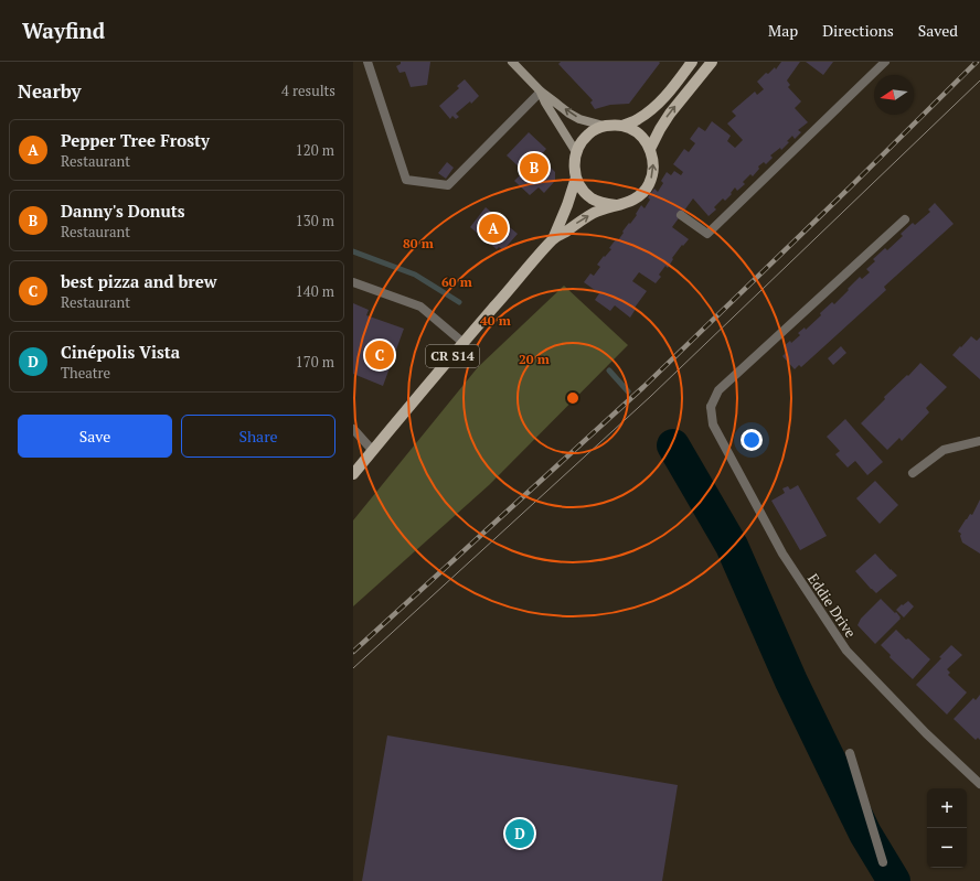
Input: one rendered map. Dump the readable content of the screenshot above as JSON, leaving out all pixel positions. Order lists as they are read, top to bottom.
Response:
{
  "streets": {
    "main road": ["CR S14"],
    "street": ["Eddie Drive"]
  },
  "north": "left",
  "page": {
    "header": "Wayfind",
    "nav": ["Map", "Directions", "Saved"],
    "heading": ["Nearby", "4 results"],
    "list": [
      {
        "mark": "A",
        "name": "Pepper Tree Frosty",
        "note": "Restaurant",
        "value": "120 m"
      },
      {
        "mark": "B",
        "name": "Danny's Donuts",
        "note": "Restaurant",
        "value": "130 m"
      },
      {
        "mark": "C",
        "name": "best pizza and brew",
        "note": "Restaurant",
        "value": "140 m"
      },
      {
        "mark": "D",
        "name": "Cinépolis Vista",
        "note": "Theatre",
        "value": "170 m"
      }
    ],
    "pins": [
      "B",
      "A",
      "C",
      "D"
    ],
    "buttons": ["Save", "Share"],
    "map_buttons": ["+", "−"]
  },
  "rings": [
    "80 m",
    "60 m",
    "40 m",
    "20 m"
  ]
}
